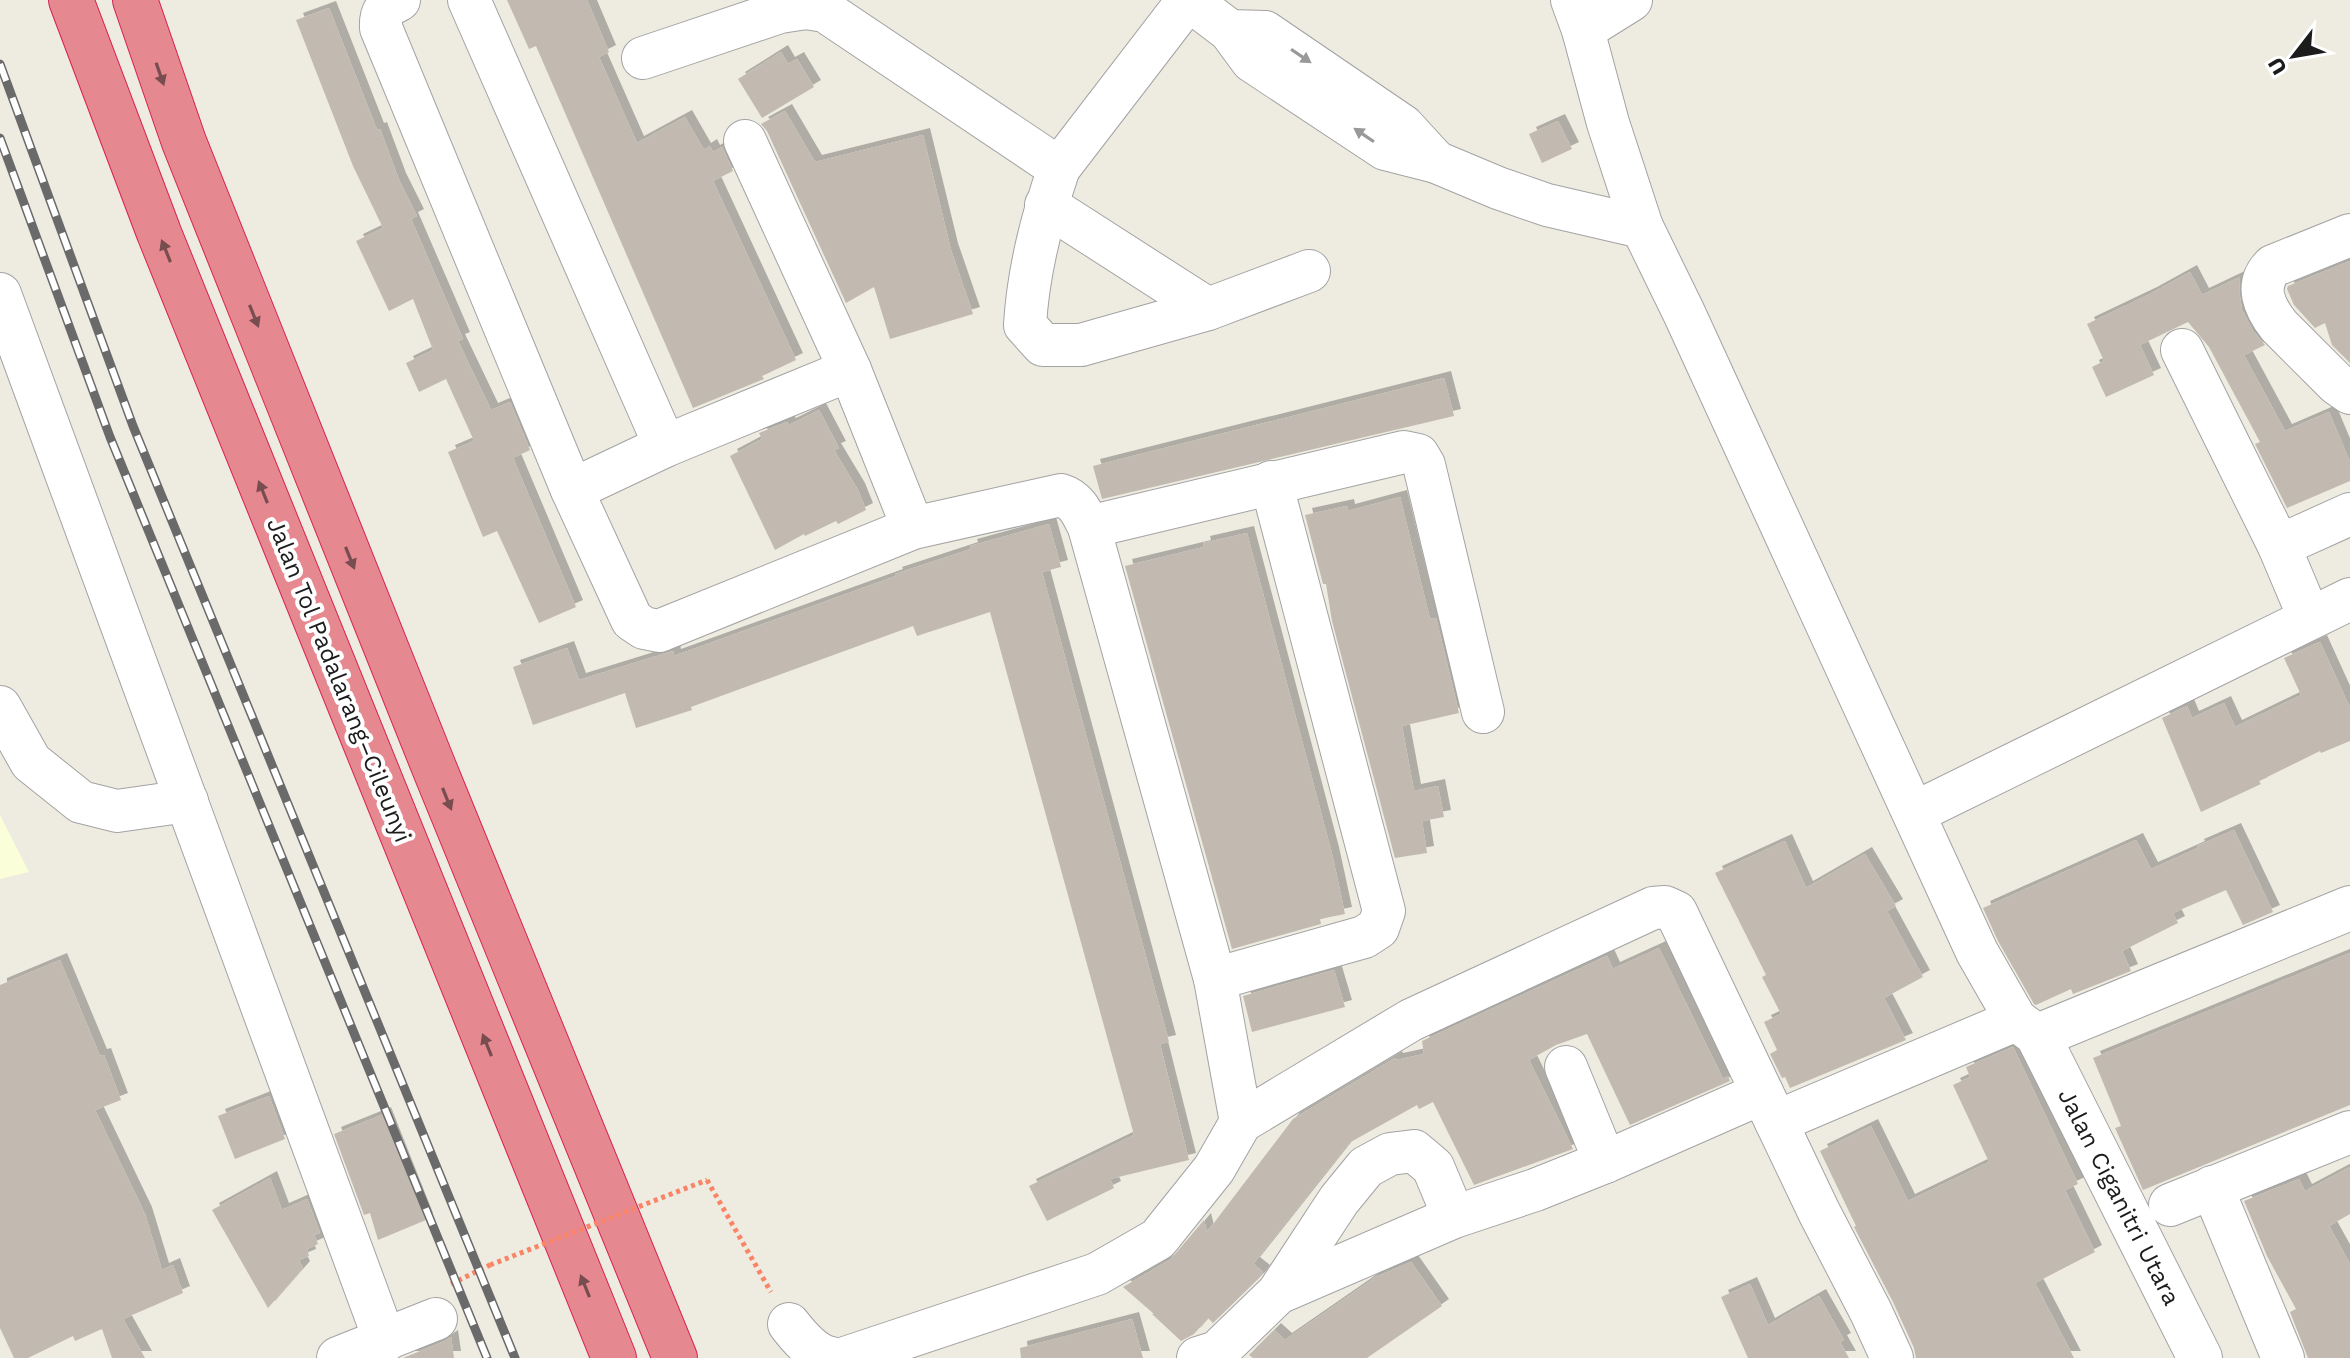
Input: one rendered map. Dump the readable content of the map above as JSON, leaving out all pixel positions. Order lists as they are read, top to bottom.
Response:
{
  "streets": {
    "highway": ["Jalan Tol Padalarang–Cileunyi"],
    "street": ["Jalan Ciganitri Utara"]
  },
  "north": "bottom left"
}
